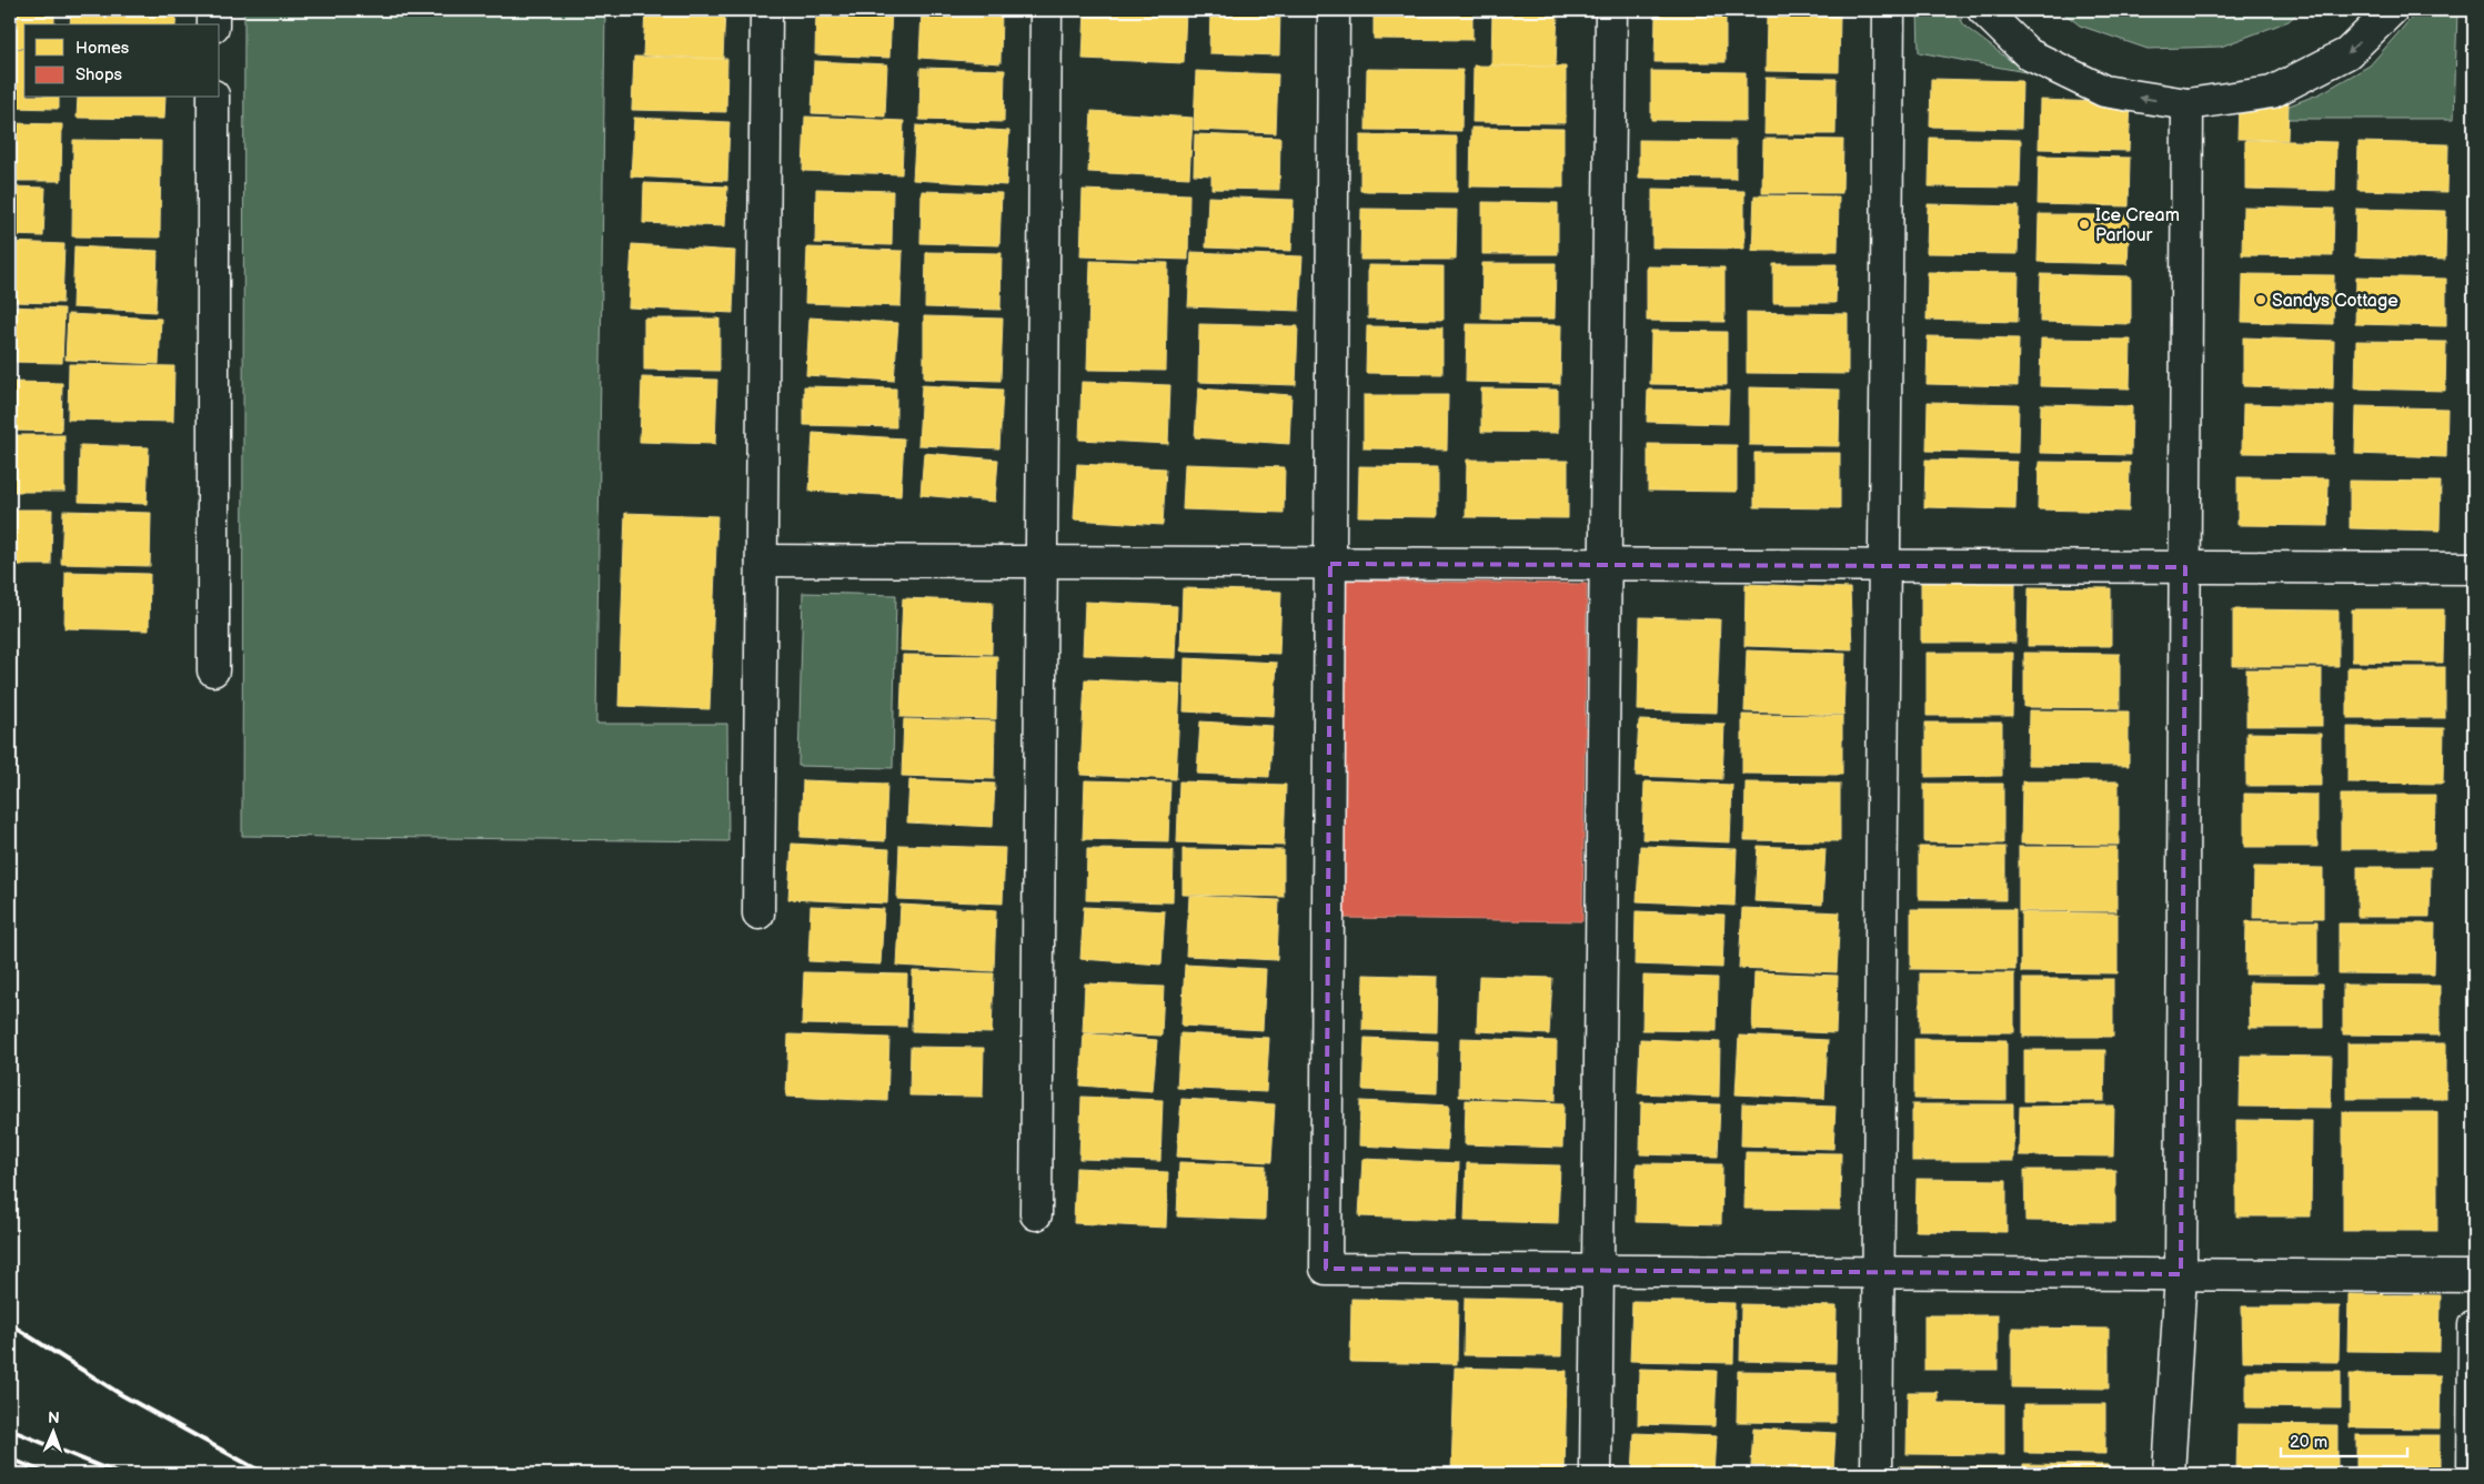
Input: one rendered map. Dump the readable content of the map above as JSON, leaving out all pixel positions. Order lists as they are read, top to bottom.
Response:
{
  "places": ["Ice Cream Parlour", "Sandys Cottage"],
  "legend": ["Homes", "Shops"],
  "scale_bar": "20 m",
  "north": "top"
}
